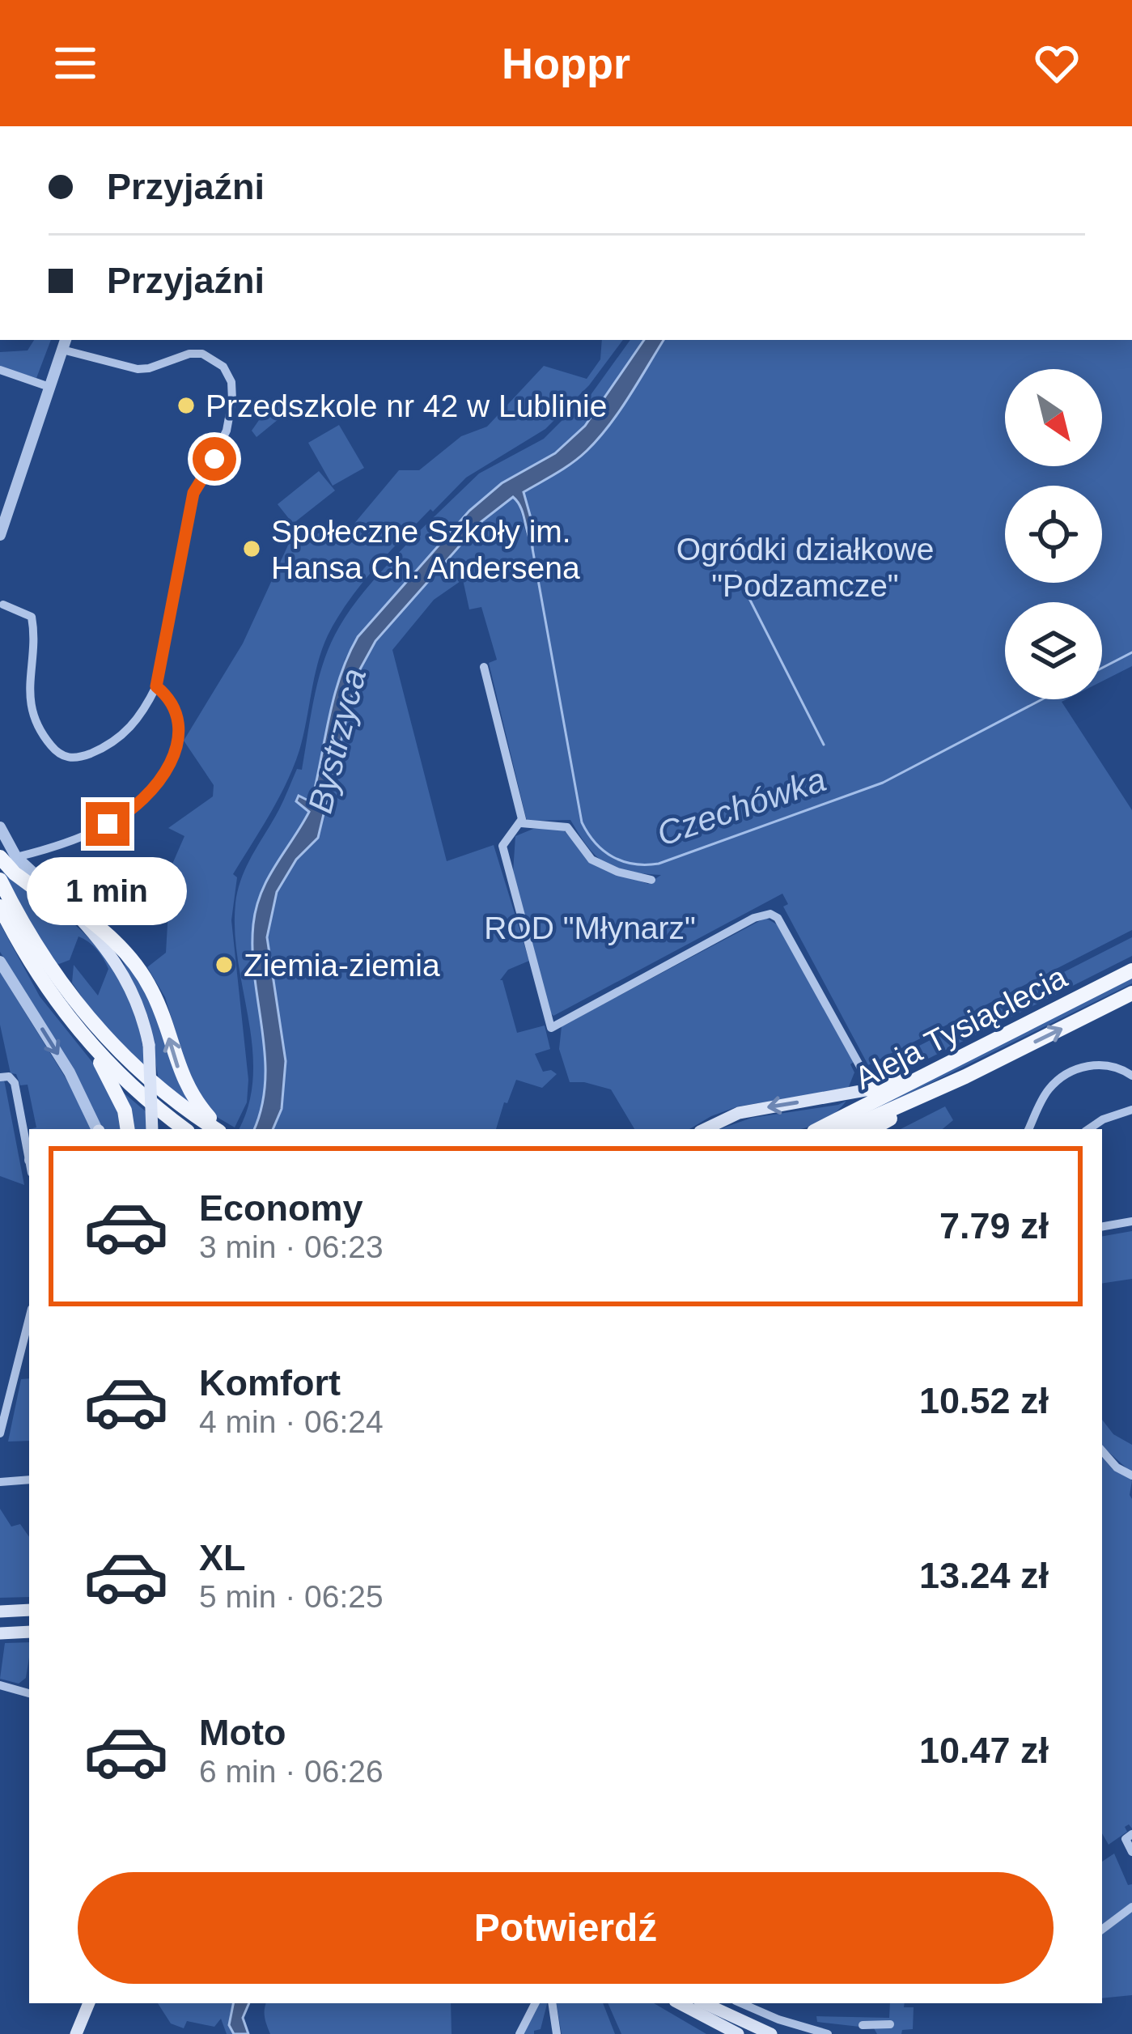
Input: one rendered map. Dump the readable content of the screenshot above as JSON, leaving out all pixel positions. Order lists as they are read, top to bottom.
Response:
{
  "streets": {
    "main road": ["Aleja Tysiąclecia"]
  },
  "water": ["Bystrzyca", "Czechówka"],
  "parks": ["Ogródki działkowe \"Podzamcze\"", "ROD \"Młynarz\""],
  "places": ["Przedszkole nr 42 w Lublinie", "Społeczne Szkoły im. Hansa Ch. Andersena", "Ziemia-ziemia"],
  "north": "bottom right",
  "page": {
    "header": "Hoppr",
    "banner": ["Przyjaźni", "Przyjaźni"],
    "bubble": "1 min",
    "list": [
      {
        "name": "Economy",
        "note": "3 min · 06:23",
        "value": "7.79 zł"
      },
      {
        "name": "Komfort",
        "note": "4 min · 06:24",
        "value": "10.52 zł"
      },
      {
        "name": "XL",
        "note": "5 min · 06:25",
        "value": "13.24 zł"
      },
      {
        "name": "Moto",
        "note": "6 min · 06:26",
        "value": "10.47 zł"
      }
    ],
    "buttons": "Potwierdź"
  }
}
